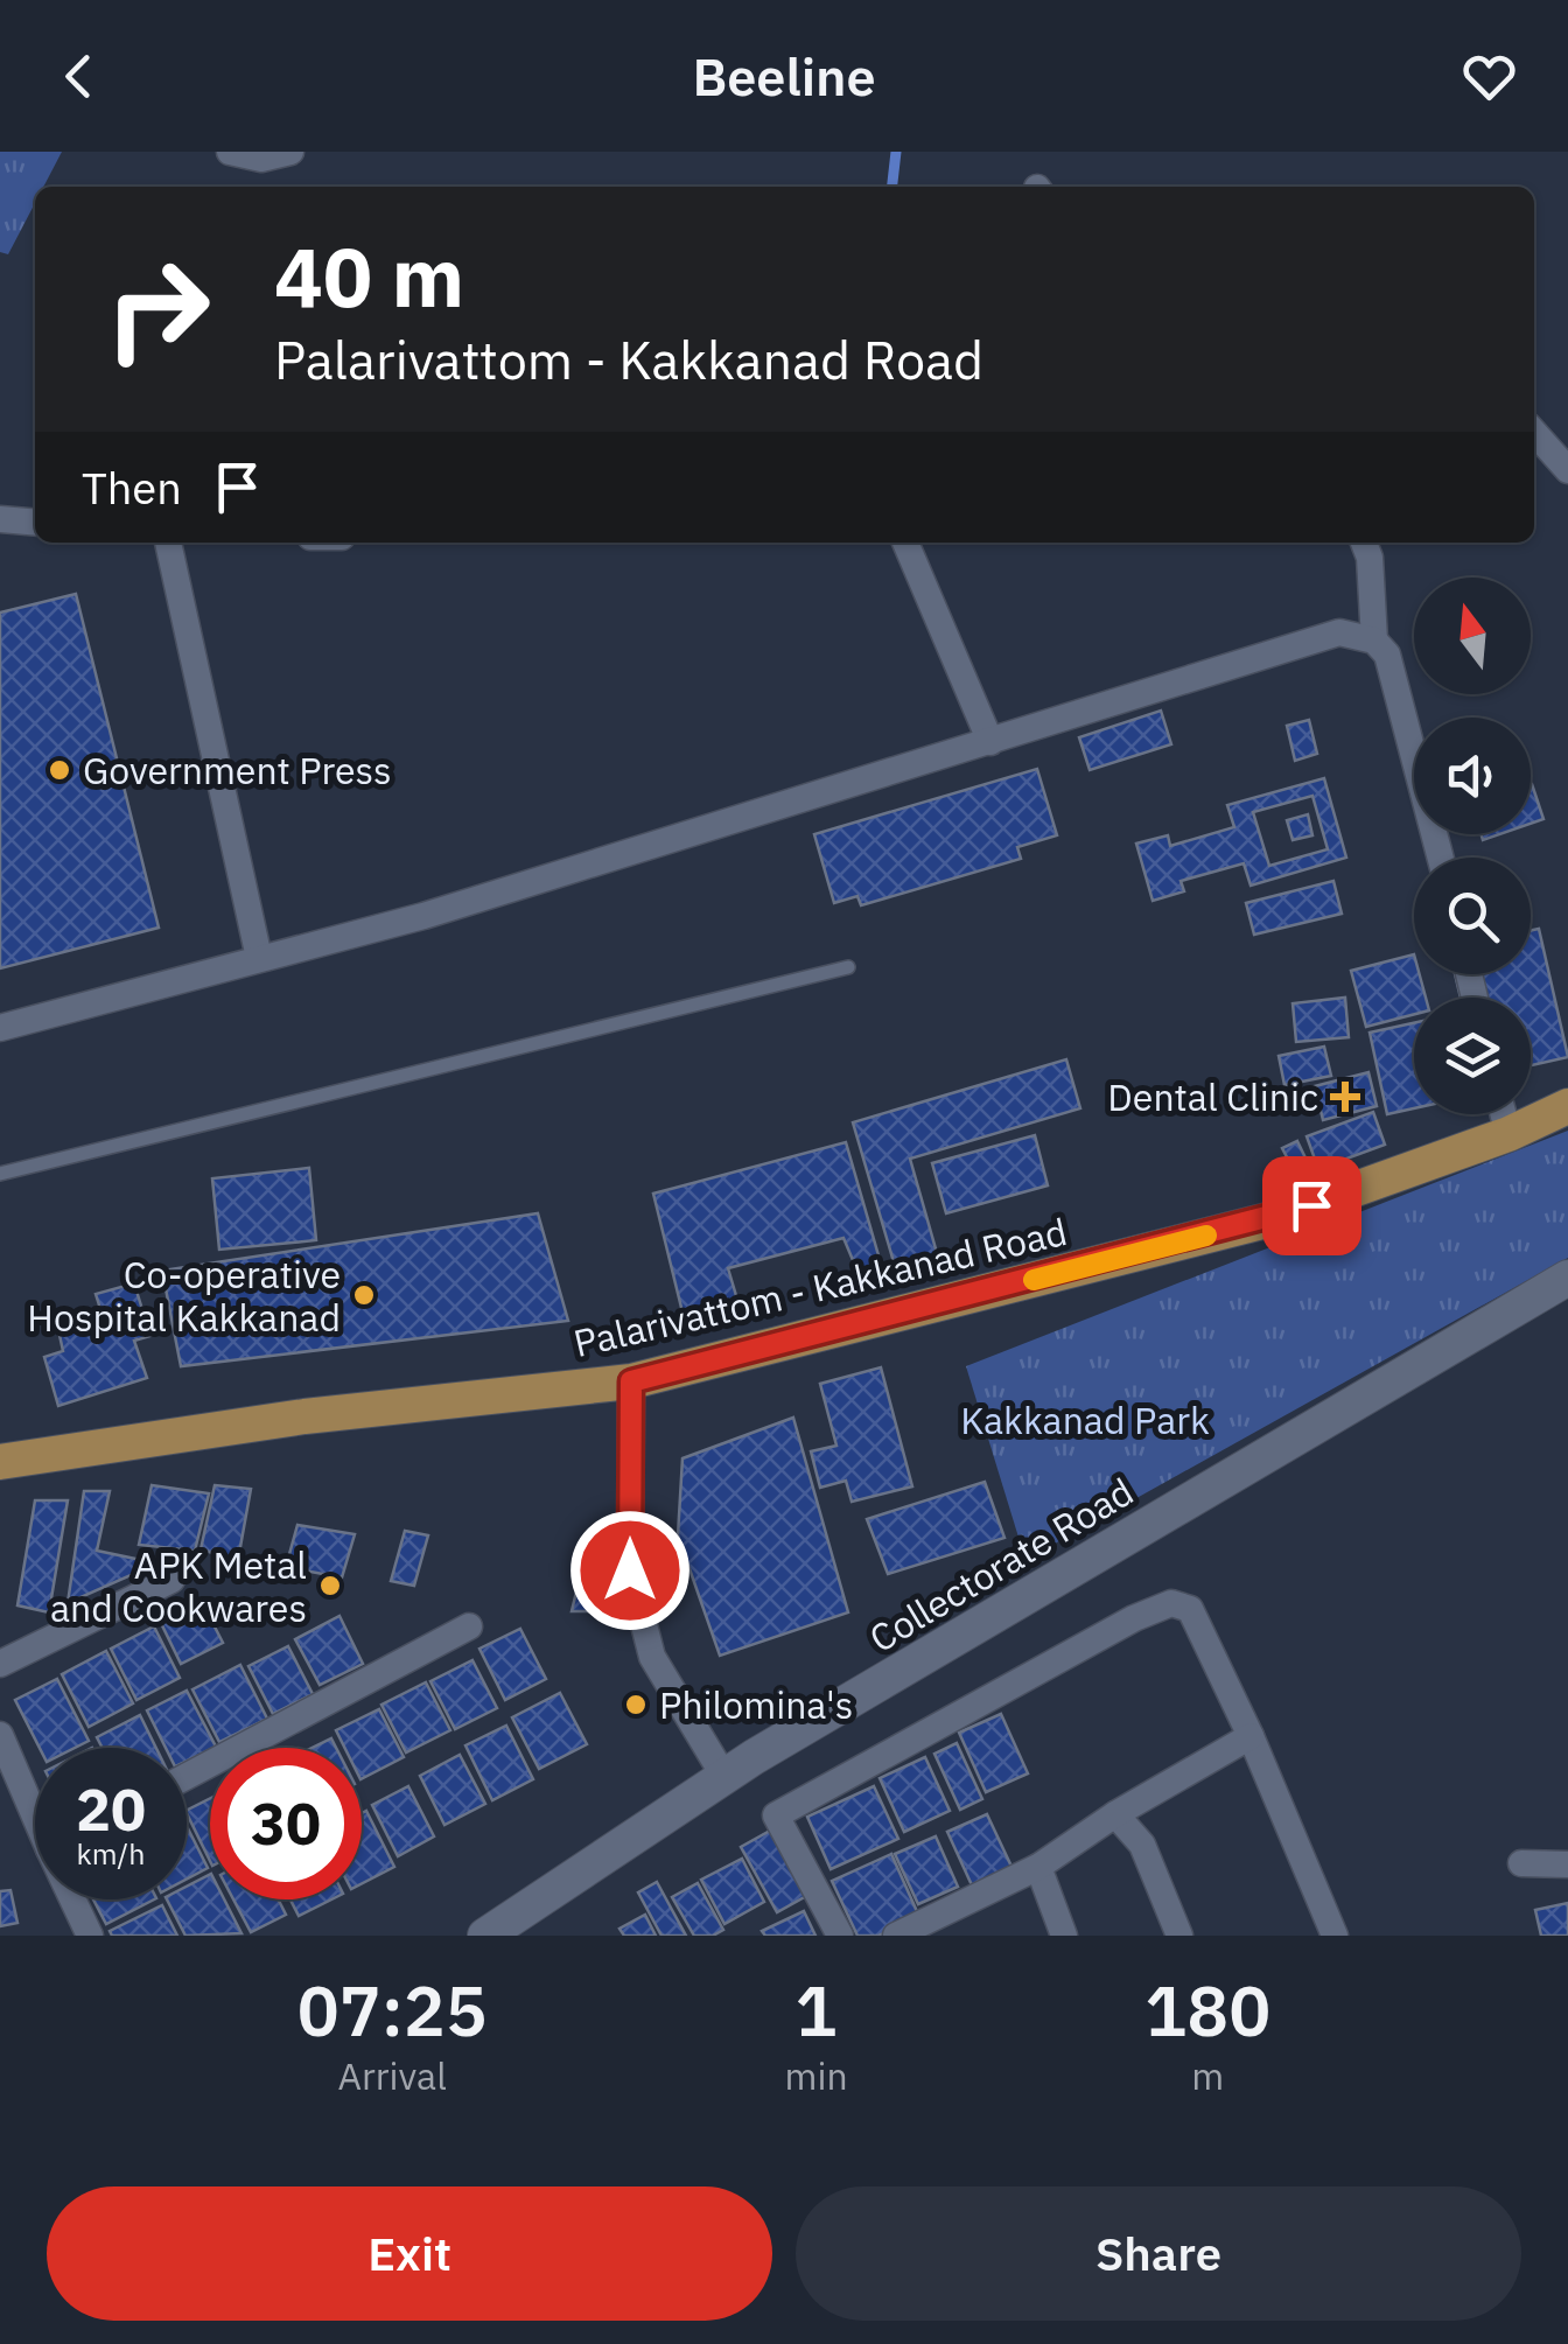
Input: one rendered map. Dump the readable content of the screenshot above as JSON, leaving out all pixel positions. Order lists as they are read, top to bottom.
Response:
{
  "streets": {
    "main road": ["Palarivattom - Kakkanad Road"],
    "street": ["Collectorate Road"]
  },
  "parks": ["Kakkanad Park"],
  "places": {
    "other": [
      "Government Press",
      "Co-operative Hospital Kakkanad",
      "APK Metal and Cookwares",
      "Philomina's"
    ],
    "health": ["Dental Clinic"]
  },
  "north": "top",
  "page": {
    "header": "Beeline",
    "turn": ["40 m", "Palarivattom - Kakkanad Road"],
    "then": "Then",
    "speed": "20 km/h",
    "limit": "30",
    "eta": [
      "07:25",
      "Arrival",
      "1",
      "min",
      "180",
      "m"
    ],
    "buttons": ["Exit", "Share"]
  }
}
